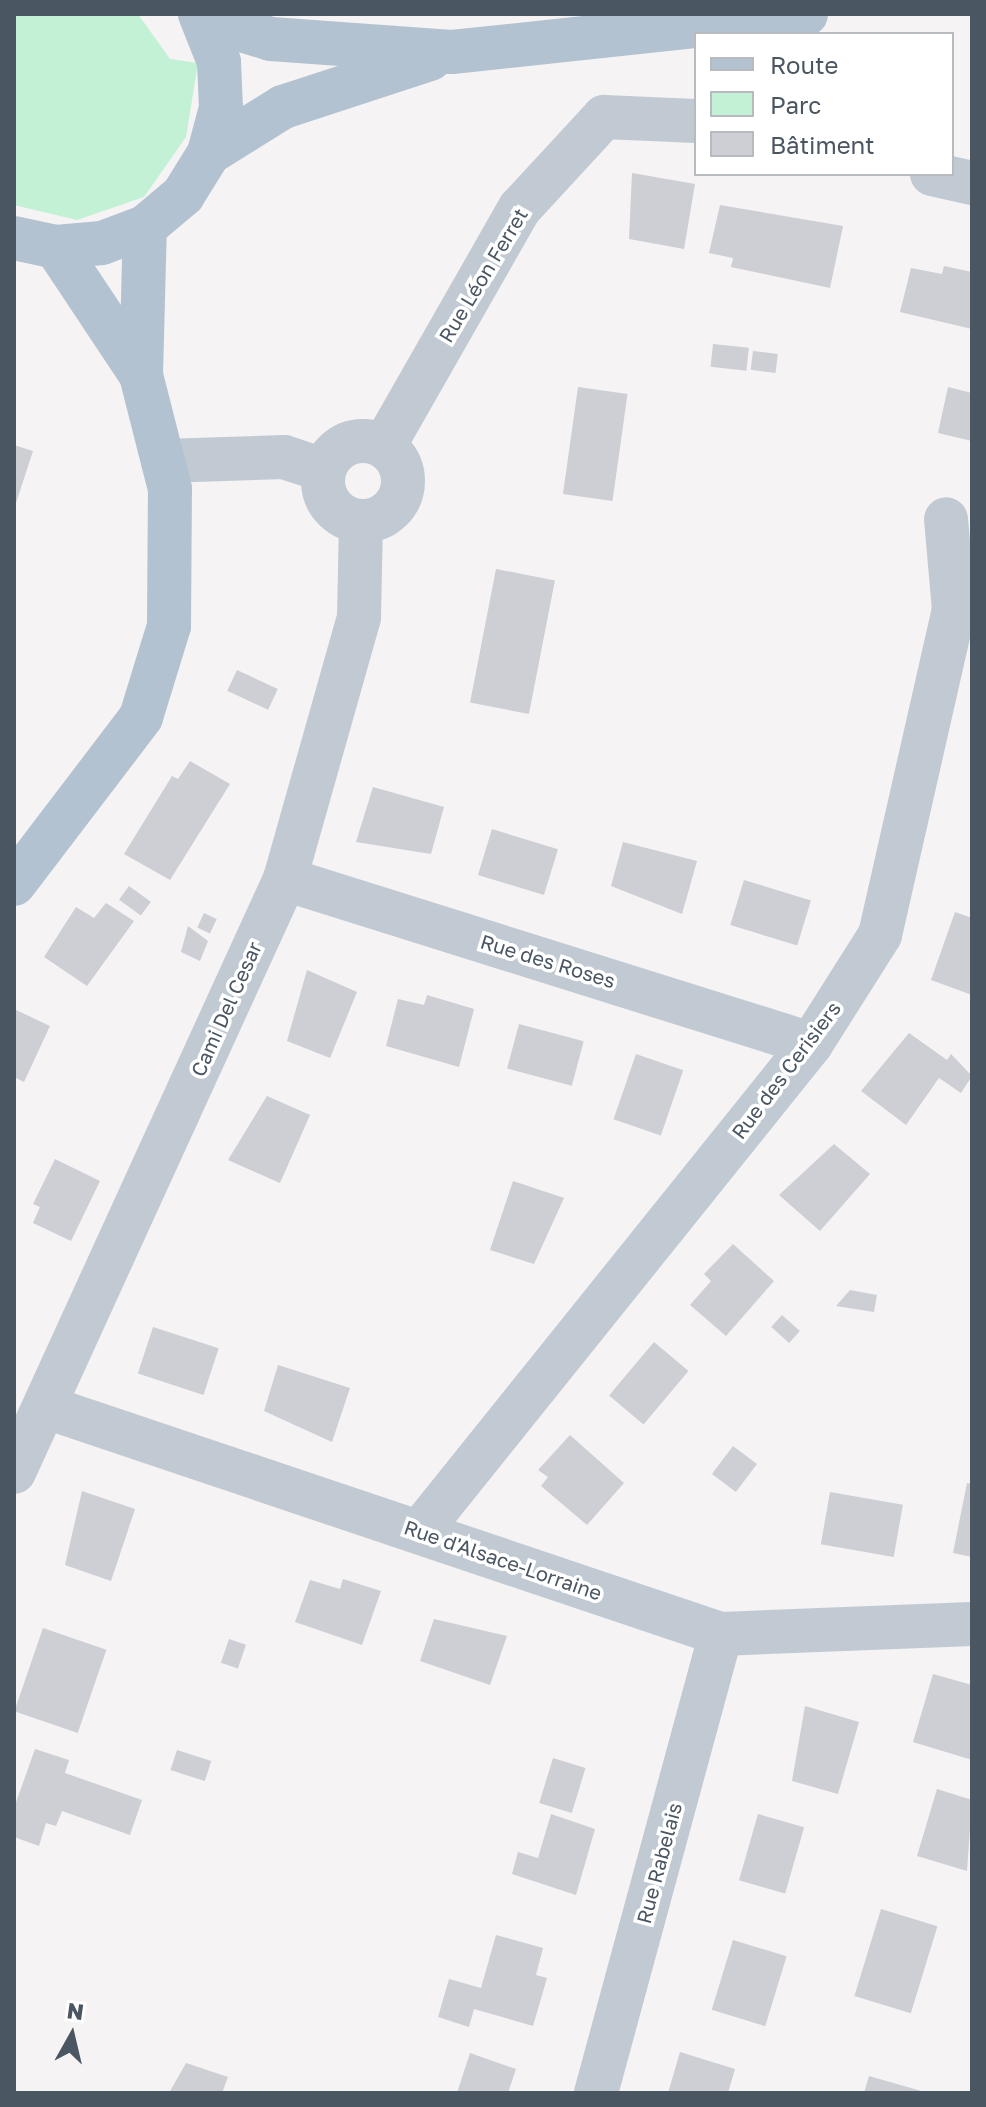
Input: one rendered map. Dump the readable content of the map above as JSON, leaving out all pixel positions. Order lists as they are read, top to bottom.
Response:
{
  "streets": {
    "street": [
      "Rue Léon Ferret",
      "Rue des Roses",
      "Cami Del Cesar",
      "Rue des Cerisiers",
      "Rue d'Alsace-Lorraine",
      "Rue Rabelais"
    ]
  },
  "crossings": [
    ["Rue Léon Ferret", "Cami Del Cesar"],
    ["Rue des Roses", "Cami Del Cesar"],
    ["Rue des Roses", "Rue des Cerisiers"],
    ["Cami Del Cesar", "Rue d'Alsace-Lorraine"],
    ["Rue des Cerisiers", "Rue d'Alsace-Lorraine"],
    ["Rue d'Alsace-Lorraine", "Rue Rabelais"]
  ],
  "legend": ["Route", "Parc", "Bâtiment"],
  "north": "top"
}
